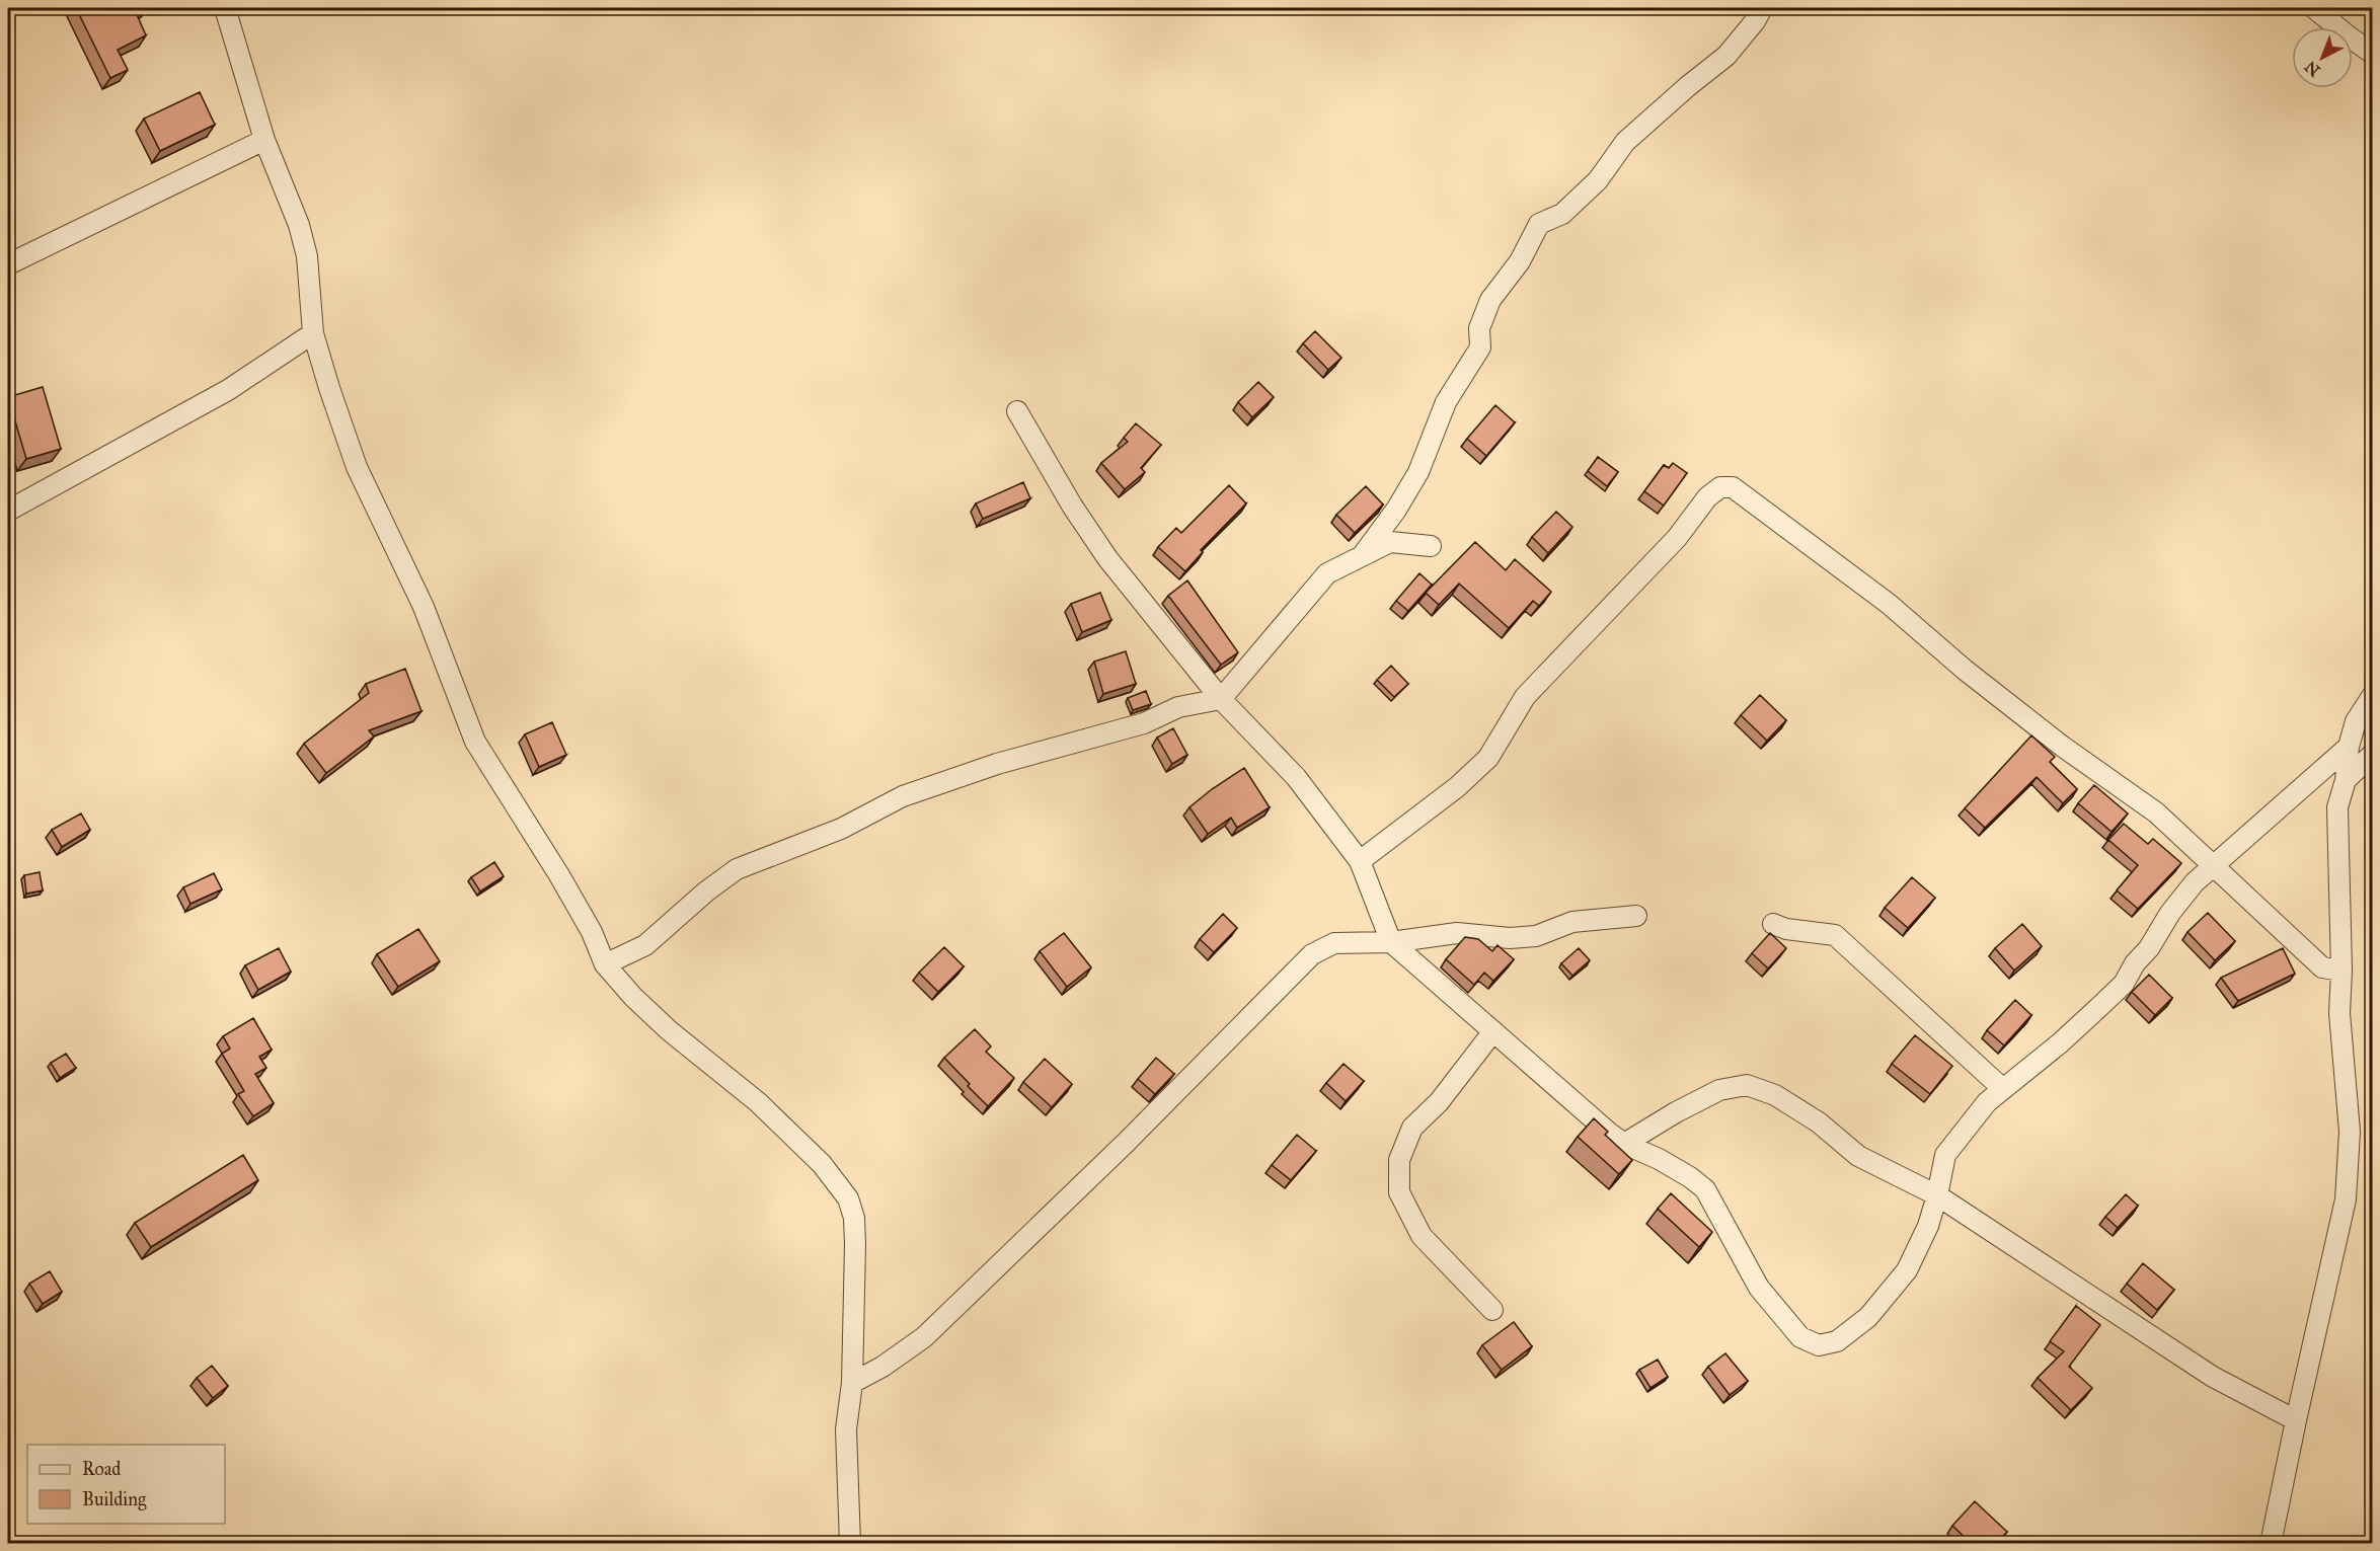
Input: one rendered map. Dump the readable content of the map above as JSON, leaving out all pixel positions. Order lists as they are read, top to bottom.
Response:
{
  "legend": ["Road", "Building"],
  "north": "bottom left"
}
